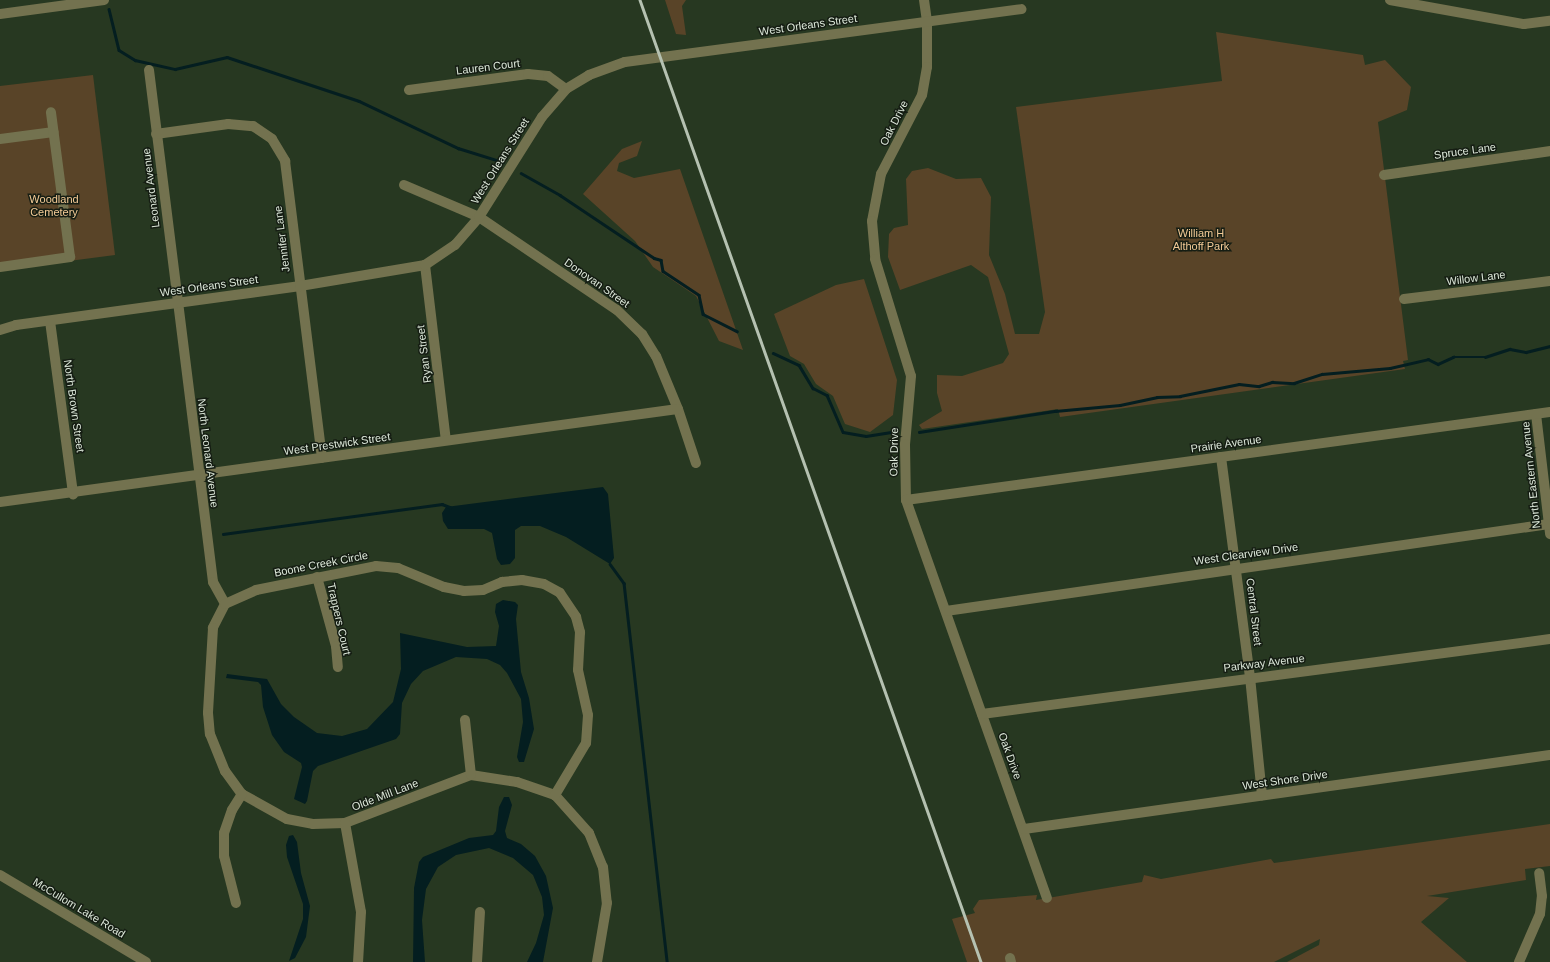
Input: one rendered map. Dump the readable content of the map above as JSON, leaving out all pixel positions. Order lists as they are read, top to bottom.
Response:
{
  "streets": {
    "street": [
      "West Orleans Street",
      "Lauren Court",
      "Oak Drive",
      "Spruce Lane",
      "Leonard Avenue",
      "Jennifer Lane",
      "Willow Lane",
      "Donovan Street",
      "Ryan Street",
      "North Brown Street",
      "West Prestwick Street",
      "Prairie Avenue",
      "North Leonard Avenue",
      "North Eastern Avenue",
      "West Clearview Drive",
      "Boone Creek Circle",
      "Central Street",
      "Trappers Court",
      "Parkway Avenue",
      "West Shore Drive",
      "Olde Mill Lane",
      "McCullom Lake Road"
    ]
  },
  "crossings": [
    ["West Orleans Street", "Lauren Court"],
    ["West Orleans Street", "Oak Drive"],
    ["West Orleans Street", "Leonard Avenue"],
    ["West Orleans Street", "Jennifer Lane"],
    ["West Orleans Street", "Donovan Street"],
    ["West Orleans Street", "Ryan Street"],
    ["West Orleans Street", "North Brown Street"],
    ["West Orleans Street", "North Leonard Avenue"],
    ["Oak Drive", "Prairie Avenue"],
    ["Oak Drive", "West Clearview Drive"],
    ["Oak Drive", "Parkway Avenue"],
    ["Oak Drive", "West Shore Drive"],
    ["Leonard Avenue", "Jennifer Lane"],
    ["Leonard Avenue", "North Leonard Avenue"],
    ["Jennifer Lane", "West Prestwick Street"],
    ["Donovan Street", "West Prestwick Street"],
    ["Ryan Street", "West Prestwick Street"],
    ["North Brown Street", "West Prestwick Street"],
    ["West Prestwick Street", "North Leonard Avenue"],
    ["Prairie Avenue", "North Eastern Avenue"],
    ["Prairie Avenue", "Central Street"],
    ["North Leonard Avenue", "Boone Creek Circle"],
    ["North Leonard Avenue", "Olde Mill Lane"],
    ["North Eastern Avenue", "West Clearview Drive"],
    ["West Clearview Drive", "Central Street"],
    ["Boone Creek Circle", "Trappers Court"],
    ["Boone Creek Circle", "Olde Mill Lane"],
    ["Central Street", "Parkway Avenue"],
    ["Central Street", "West Shore Drive"]
  ],
  "parks": ["Woodland Cemetery", "William H Althoff Park"]
}
